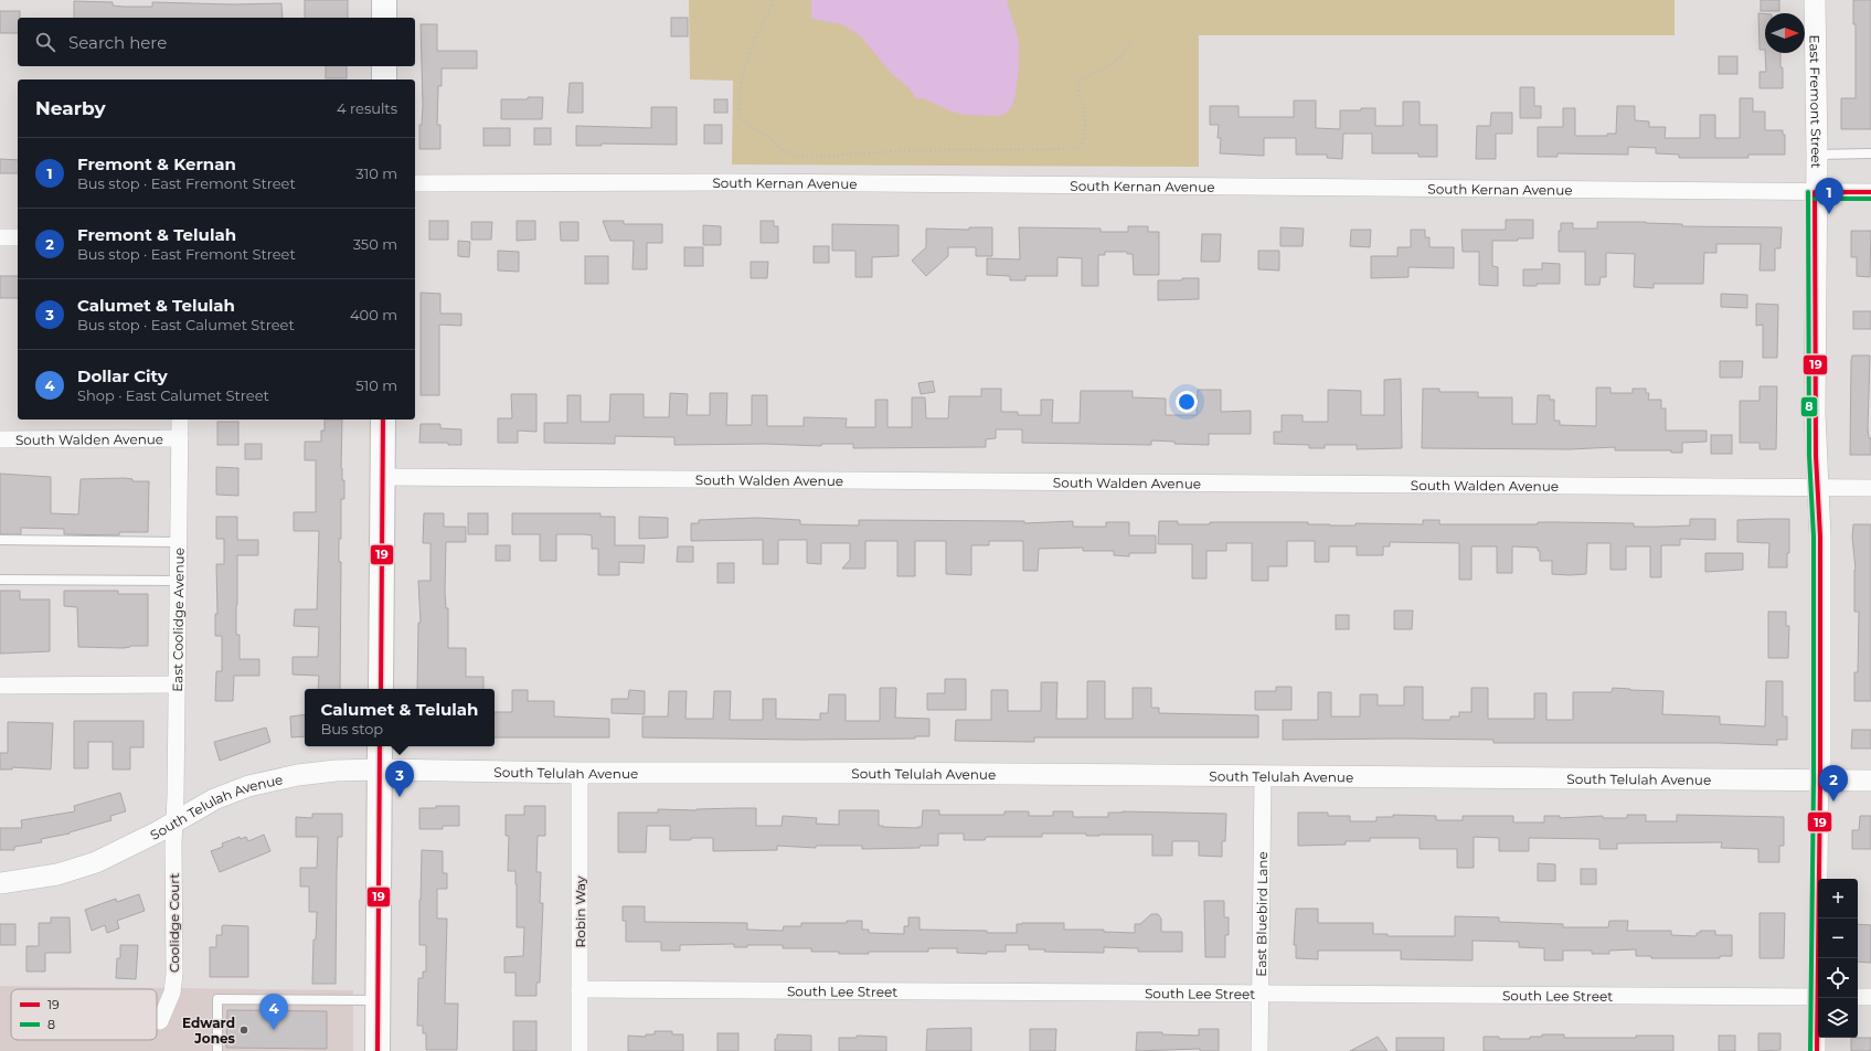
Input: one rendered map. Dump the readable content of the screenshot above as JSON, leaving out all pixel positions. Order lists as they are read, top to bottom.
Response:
{
  "streets": {
    "street": [
      "East Fremont Street",
      "South Kernan Avenue",
      "South Walden Avenue",
      "East Coolidge Avenue",
      "South Telulah Avenue",
      "Robin Way",
      "East Bluebird Lane",
      "Coolidge Court",
      "South Lee Street"
    ]
  },
  "crossings": [
    ["East Fremont Street", "South Kernan Avenue"],
    ["East Fremont Street", "South Walden Avenue"],
    ["East Fremont Street", "South Telulah Avenue"],
    ["South Walden Avenue", "East Coolidge Avenue"],
    ["East Coolidge Avenue", "South Telulah Avenue"],
    ["East Coolidge Avenue", "Coolidge Court"],
    ["South Telulah Avenue", "Robin Way"],
    ["South Telulah Avenue", "East Bluebird Lane"],
    ["South Telulah Avenue", "Coolidge Court"],
    ["Robin Way", "South Lee Street"],
    ["East Bluebird Lane", "South Lee Street"]
  ],
  "places": ["Edward Jones"],
  "lines": ["transit line 19", "transit line 8"],
  "legend": ["19", "8"],
  "north": "right",
  "page": {
    "search": "Search here",
    "heading": ["Nearby", "4 results"],
    "list": [
      {
        "mark": "1",
        "name": "Fremont & Kernan",
        "note": "Bus stop · East Fremont Street",
        "value": "310 m"
      },
      {
        "mark": "2",
        "name": "Fremont & Telulah",
        "note": "Bus stop · East Fremont Street",
        "value": "350 m"
      },
      {
        "mark": "3",
        "name": "Calumet & Telulah",
        "note": "Bus stop · East Calumet Street",
        "value": "400 m"
      },
      {
        "mark": "4",
        "name": "Dollar City",
        "note": "Shop · East Calumet Street",
        "value": "510 m"
      }
    ],
    "pins": [
      "1",
      "3",
      "2",
      "4"
    ],
    "popup": ["Calumet & Telulah", "Bus stop"],
    "map_buttons": ["+", "−"]
  }
}
